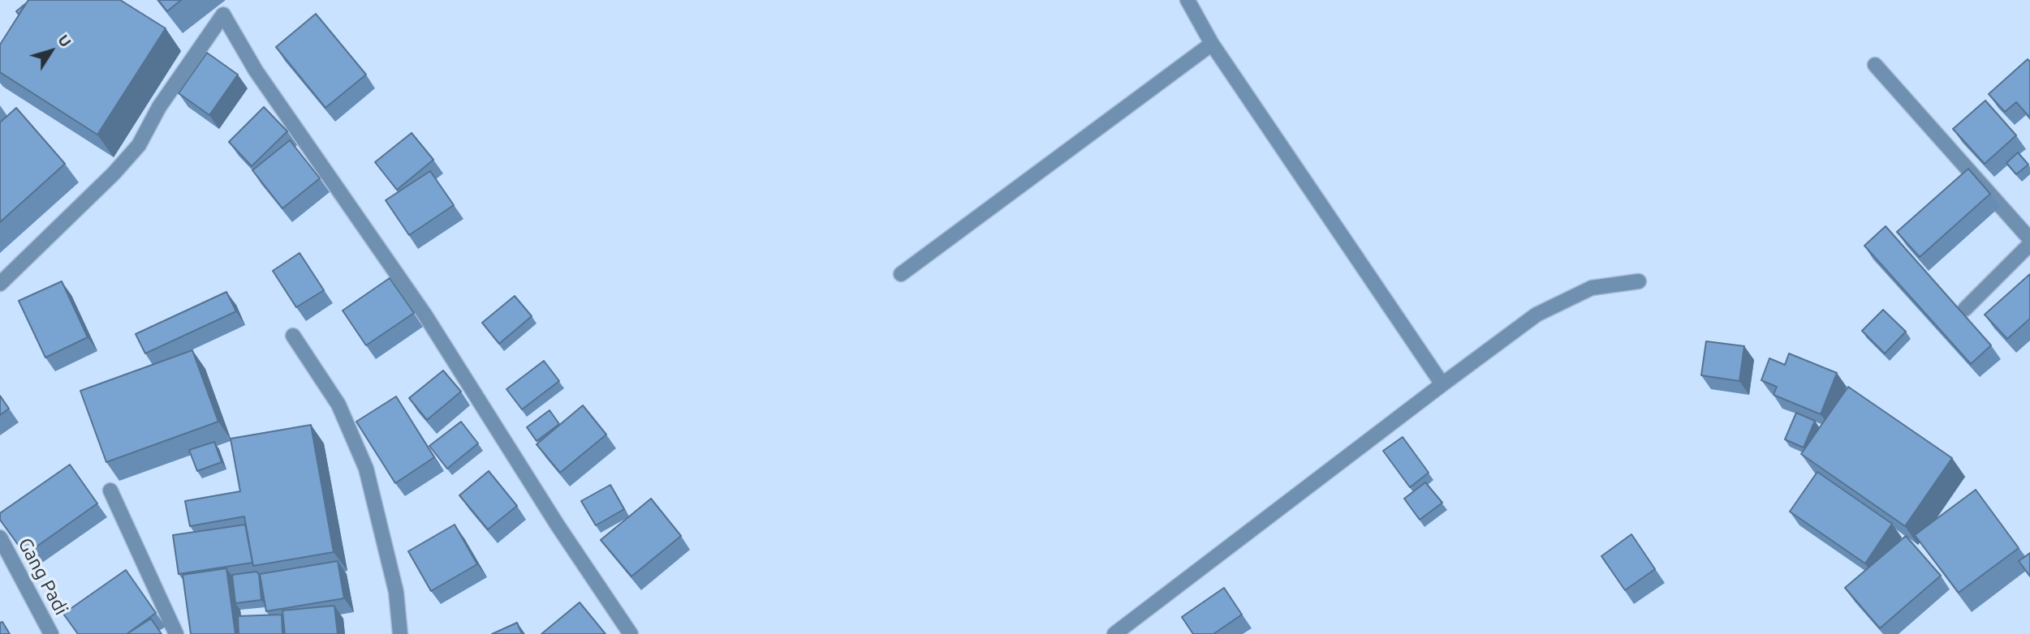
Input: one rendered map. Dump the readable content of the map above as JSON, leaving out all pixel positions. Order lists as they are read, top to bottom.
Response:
{
  "streets": {
    "street": ["Gang Padi"]
  },
  "north": "top right"
}
